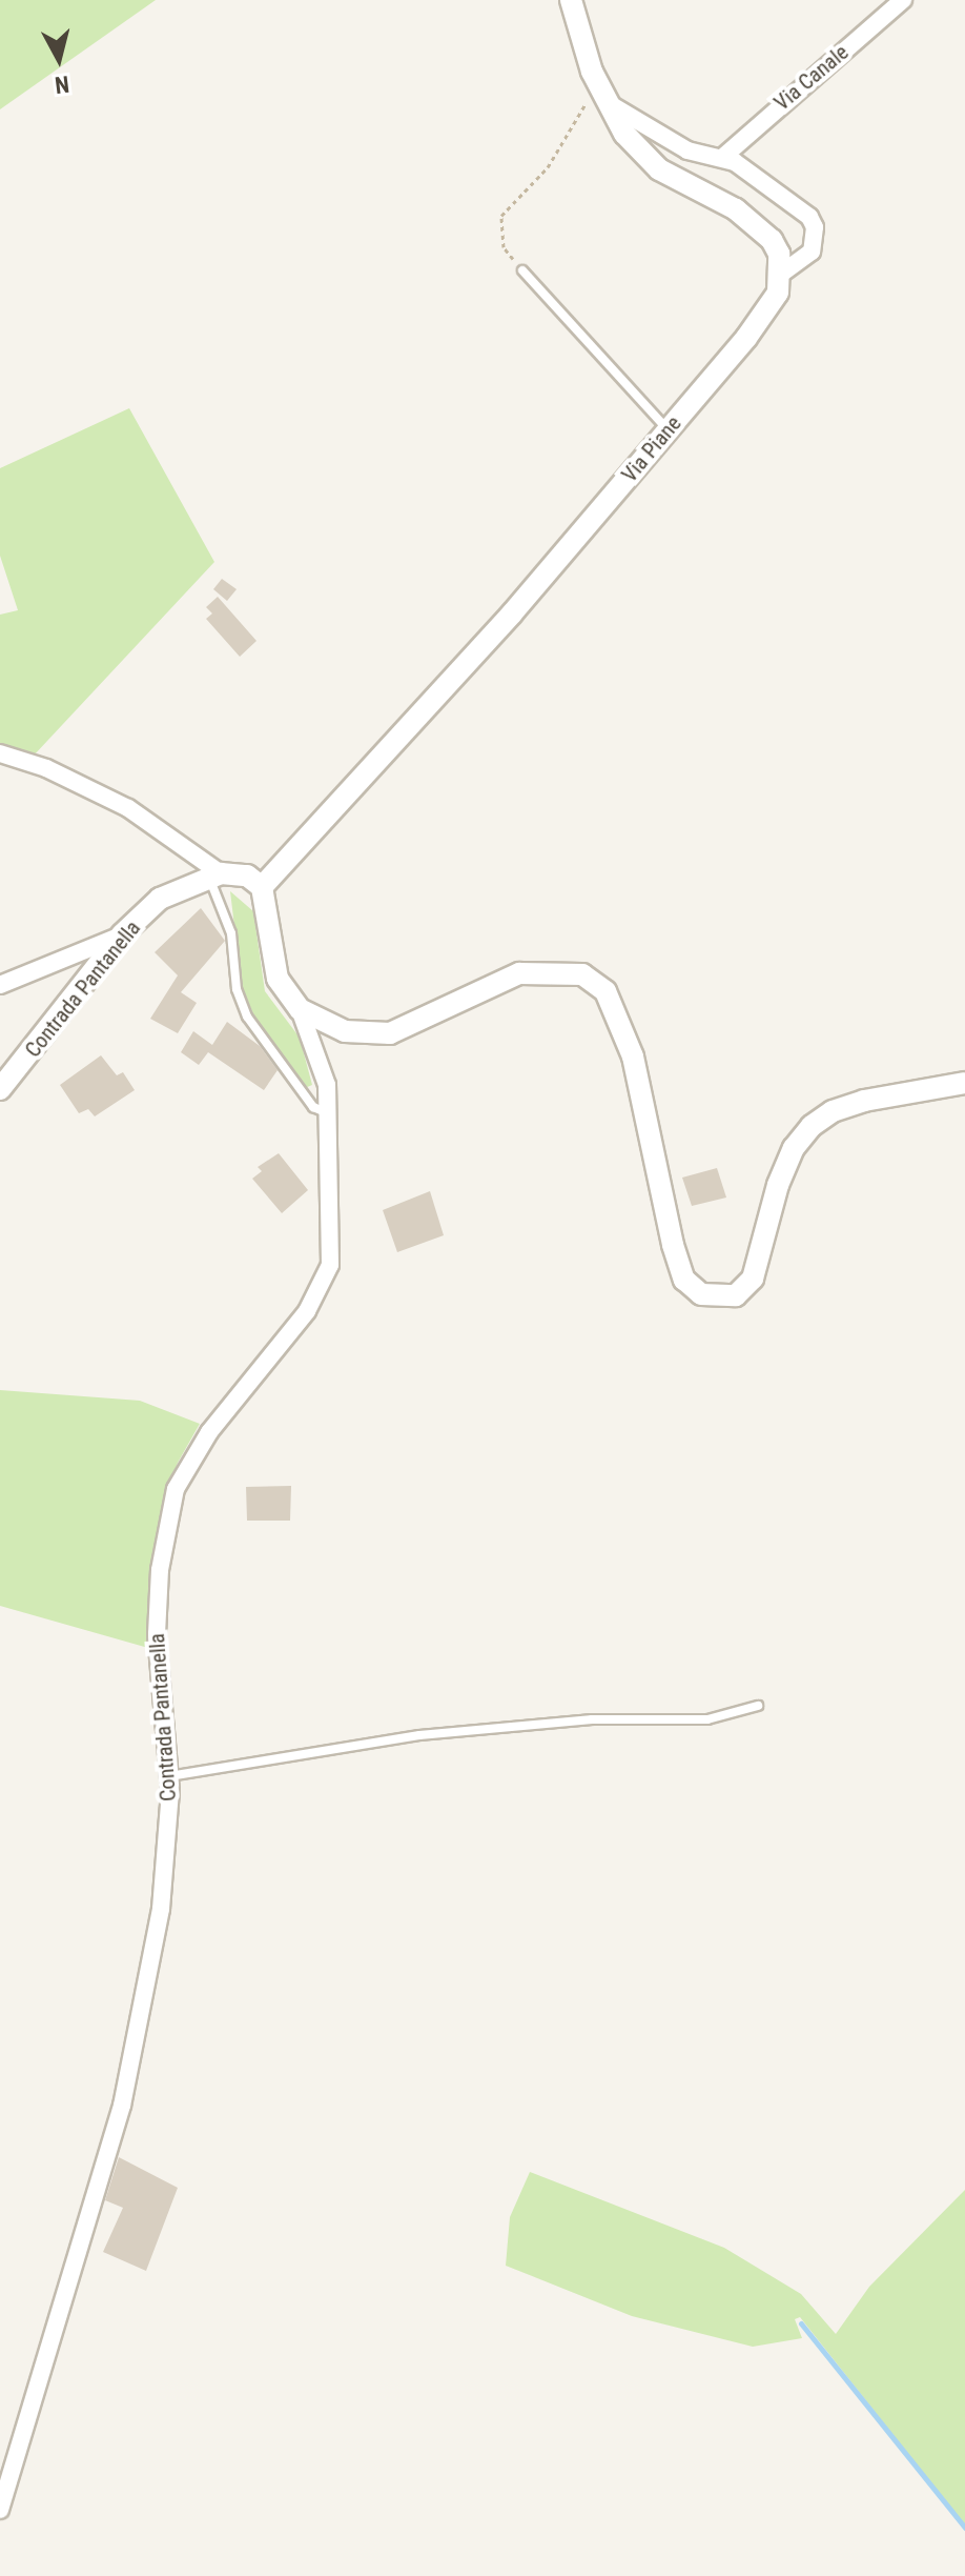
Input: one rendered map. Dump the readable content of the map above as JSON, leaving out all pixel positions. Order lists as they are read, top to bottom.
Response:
{
  "streets": {
    "street": ["Via Canale", "Via Piane", "Contrada Pantanella"]
  },
  "north": "bottom"
}
